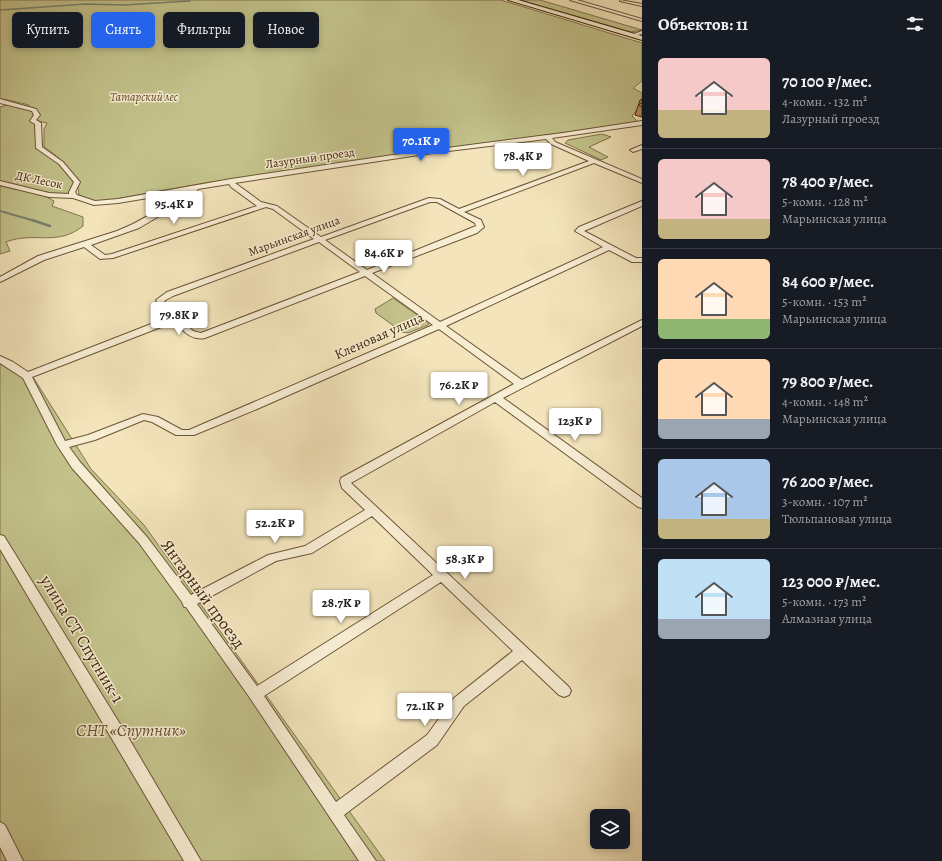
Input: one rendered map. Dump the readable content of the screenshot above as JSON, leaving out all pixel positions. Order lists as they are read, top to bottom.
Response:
{
  "streets": {
    "street": [
      "Лазурный проезд",
      "ДК Лесок",
      "Марьинская улица",
      "Кленовая улица",
      "Янтарный проезд",
      "улица СТ Спутник-1"
    ]
  },
  "crossings": [
    ["Лазурный проезд", "ДК Лесок"],
    ["Кленовая улица", "Янтарный проезд"]
  ],
  "parks": ["Татарский лес", "СНТ «Спутник»"],
  "page": {
    "heading": "Объектов: 11",
    "chip": [
      "Купить",
      "Снять",
      "Фильтры",
      "Новое"
    ],
    "list": [
      {
        "name": "70 100 ₽/мес.",
        "note": "4-комн. · 132 m² · Лазурный проезд"
      },
      {
        "name": "78 400 ₽/мес.",
        "note": "5-комн. · 128 m² · Марьинская улица"
      },
      {
        "name": "84 600 ₽/мес.",
        "note": "5-комн. · 153 m² · Марьинская улица"
      },
      {
        "name": "79 800 ₽/мес.",
        "note": "4-комн. · 148 m² · Марьинская улица"
      },
      {
        "name": "76 200 ₽/мес.",
        "note": "3-комн. · 107 m² · Тюльпановая улица"
      },
      {
        "name": "123 000 ₽/мес.",
        "note": "5-комн. · 173 m² · Алмазная улица"
      }
    ],
    "price": [
      "70.1K ₽",
      "78.4K ₽",
      "95.4K ₽",
      "84.6K ₽",
      "79.8K ₽",
      "76.2K ₽",
      "123K ₽",
      "52.2K ₽",
      "58.3K ₽",
      "28.7K ₽",
      "72.1K ₽"
    ]
  }
}
